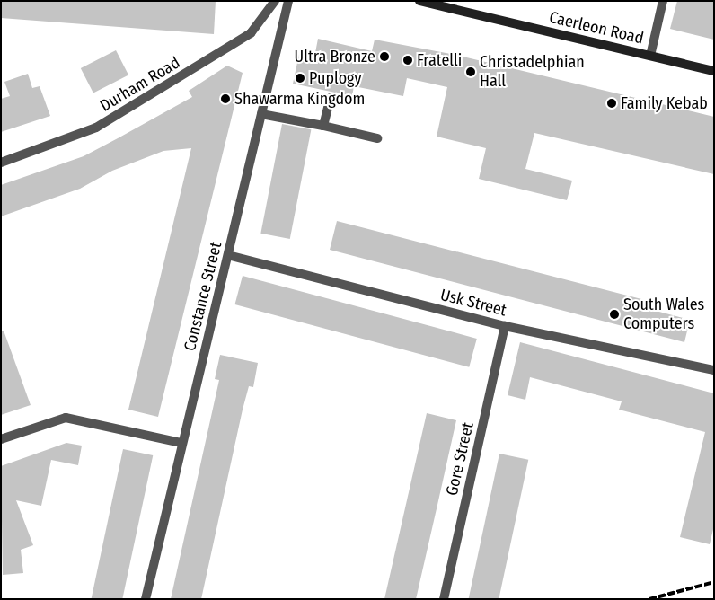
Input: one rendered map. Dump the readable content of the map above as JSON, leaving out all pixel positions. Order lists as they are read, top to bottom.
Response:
{
  "streets": {
    "main road": ["Caerleon Road"],
    "street": [
      "Durham Road",
      "Constance Street",
      "Usk Street",
      "Gore Street"
    ]
  },
  "crossings": [
    ["Constance Street", "Usk Street"],
    ["Usk Street", "Gore Street"]
  ],
  "places": [
    "Ultra Bronze",
    "Fratelli",
    "Christadelphian Hall",
    "Puplogy",
    "Shawarma Kingdom",
    "Family Kebab",
    "South Wales Computers"
  ]
}
